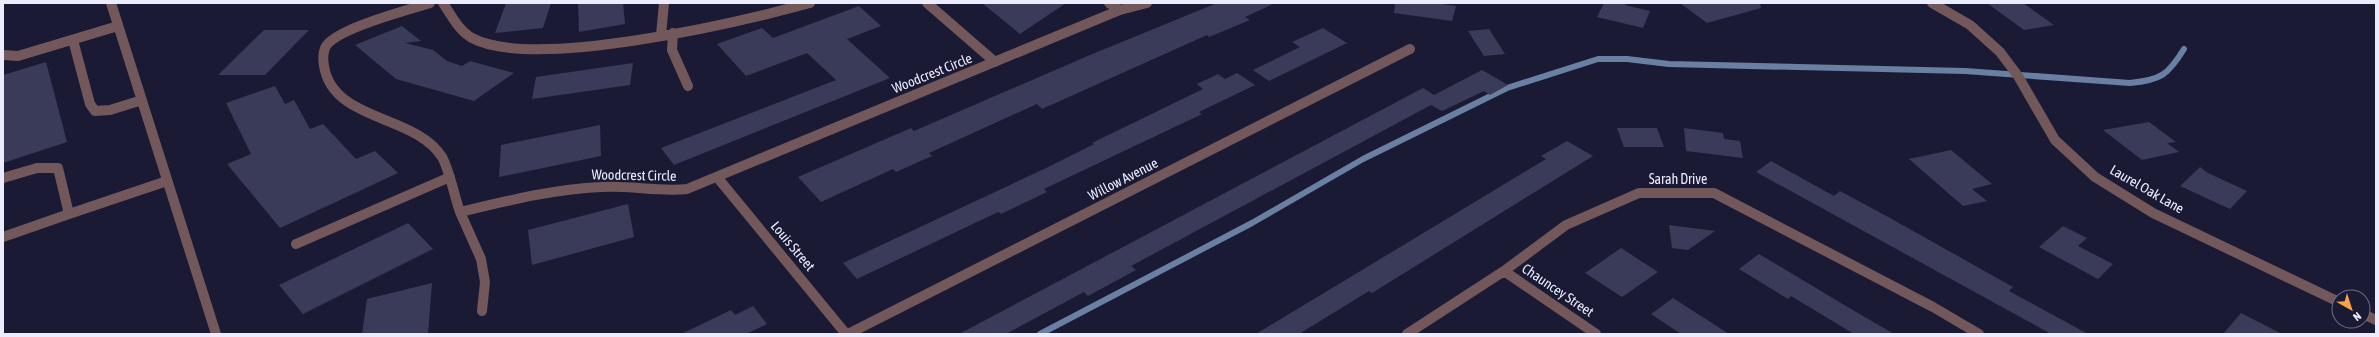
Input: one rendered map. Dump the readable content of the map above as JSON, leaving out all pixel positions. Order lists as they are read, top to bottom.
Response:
{
  "streets": {
    "street": [
      "Woodcrest Circle",
      "Willow Avenue",
      "Sarah Drive",
      "Laurel Oak Lane",
      "Louis Street",
      "Chauncey Street"
    ]
  },
  "crossings": [
    ["Woodcrest Circle", "Louis Street"],
    ["Willow Avenue", "Louis Street"],
    ["Sarah Drive", "Chauncey Street"]
  ],
  "north": "bottom right"
}
